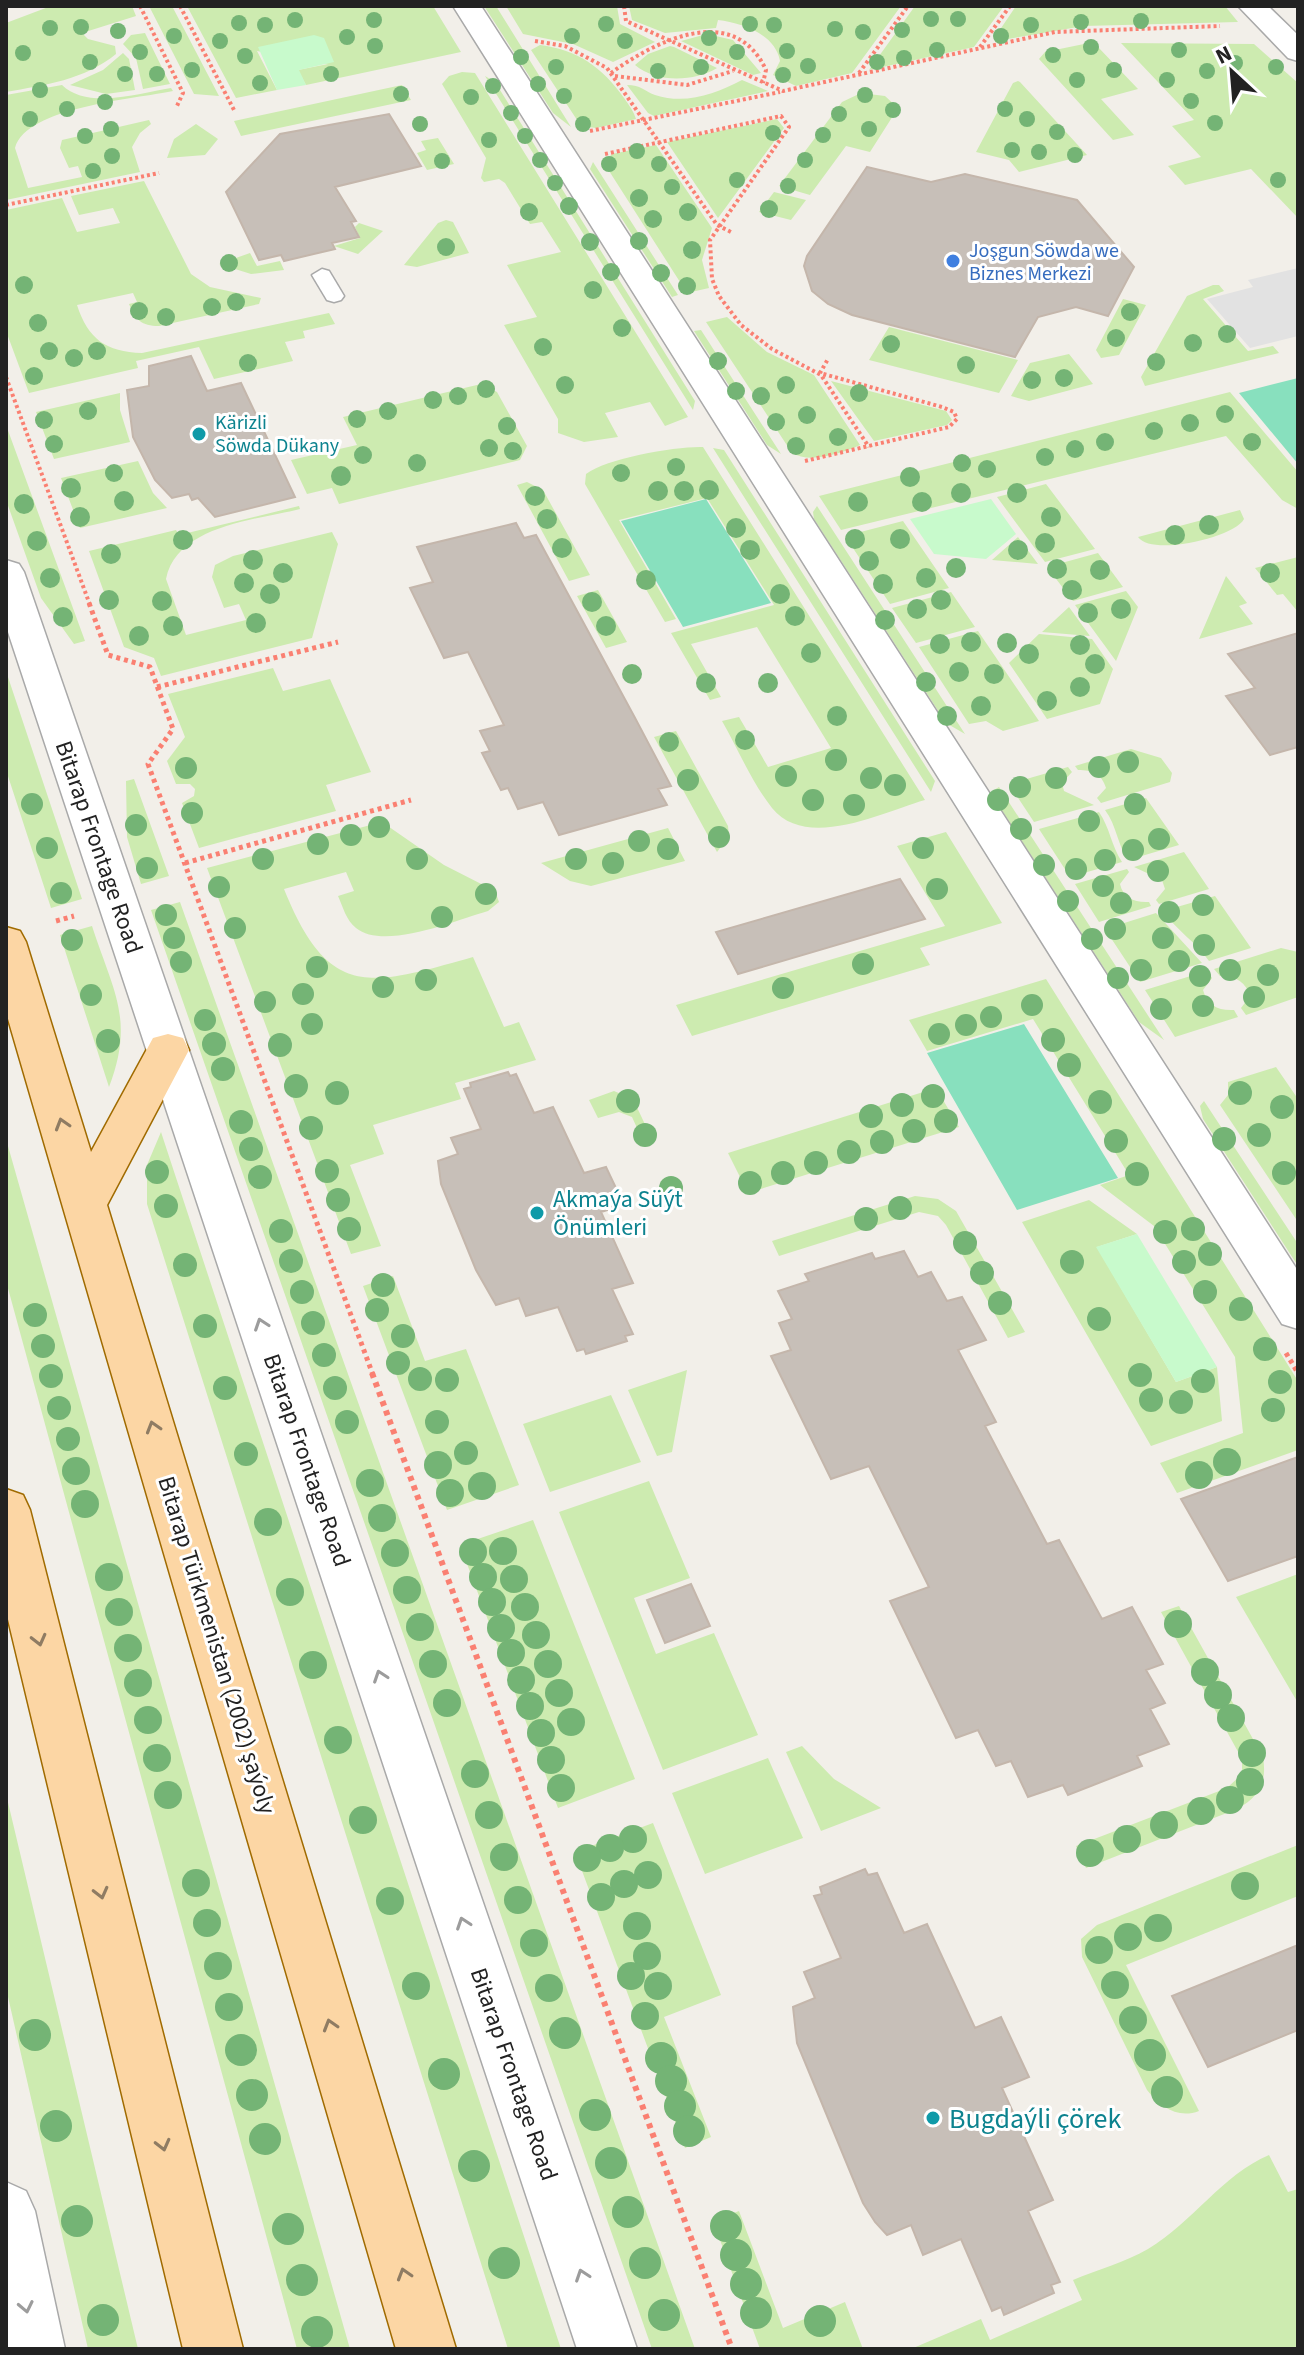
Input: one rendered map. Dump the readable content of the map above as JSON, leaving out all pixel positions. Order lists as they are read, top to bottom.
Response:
{
  "streets": {
    "main road": ["Bitarap Türkmenistan (2002) şaýoly"],
    "street": ["Bitarap Frontage Road"]
  },
  "one_way": ["Bitarap Frontage Road"],
  "places": [
    "Joşgun Söwda we Biznes Merkezi",
    "Kärizli Söwda Dükany",
    "Akmaýa Süýt Önümleri",
    "Bugdaýli çörek"
  ],
  "north": "top left"
}
